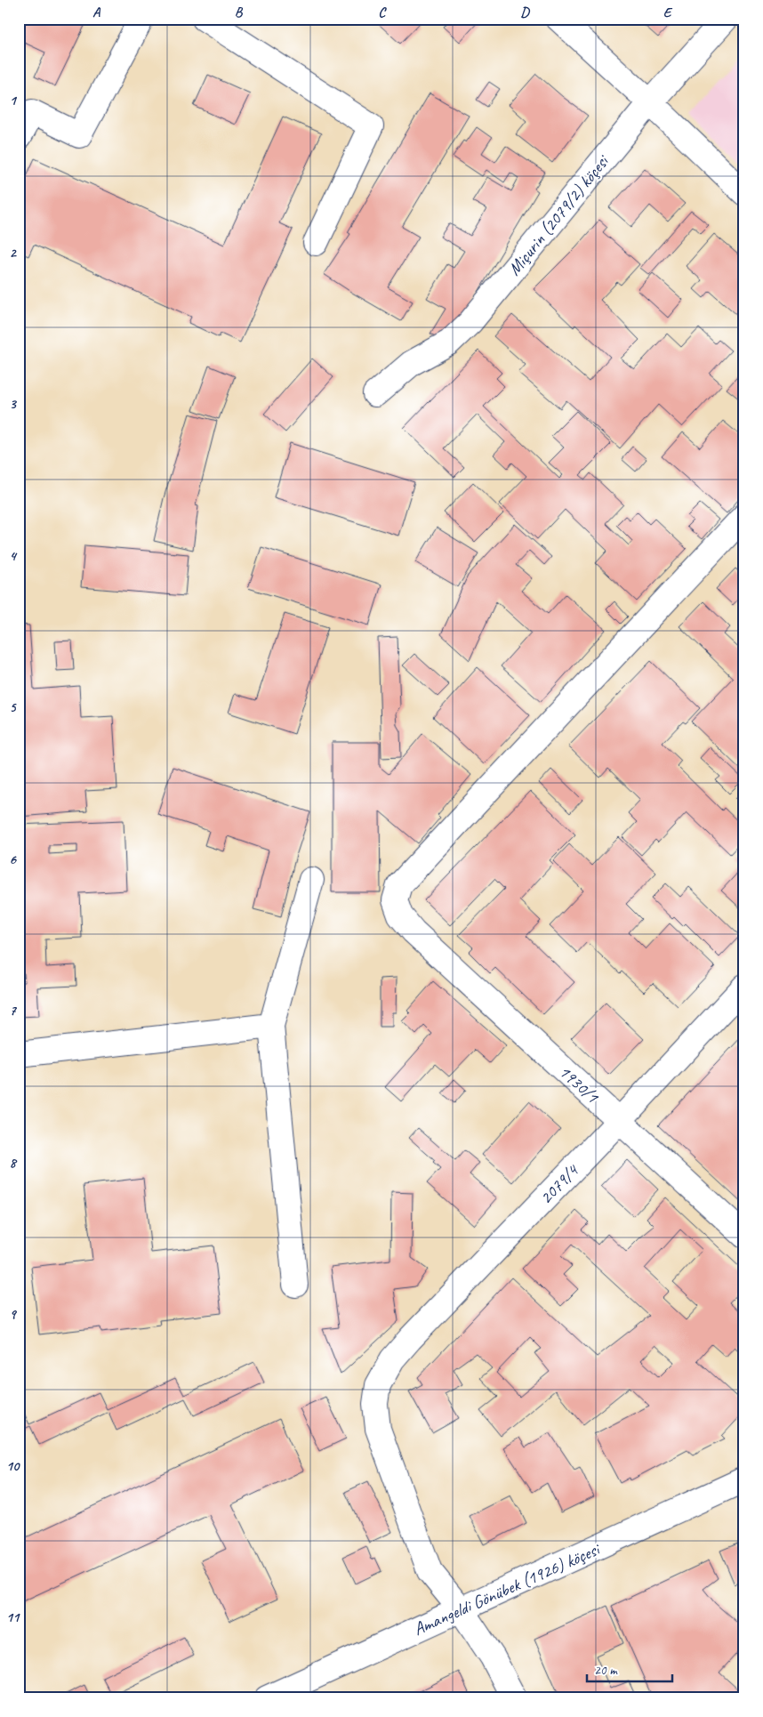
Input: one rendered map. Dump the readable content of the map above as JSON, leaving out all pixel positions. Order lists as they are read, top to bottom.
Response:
{
  "streets": {
    "street": [
      "Miçurin (2079/2) köçesi",
      "1930/1",
      "2079/4",
      "Amangeldi Gönübek (1926) köçesi"
    ]
  },
  "crossings": [
    ["1930/1", "2079/4"],
    ["2079/4", "Amangeldi Gönübek (1926) köçesi"]
  ],
  "scale_bar": "20 m",
  "grid": {
    "columns": [
      "A",
      "B",
      "C",
      "D",
      "E"
    ],
    "rows": [
      "1",
      "2",
      "3",
      "4",
      "5",
      "6",
      "7",
      "8",
      "9",
      "10",
      "11"
    ]
  }
}
